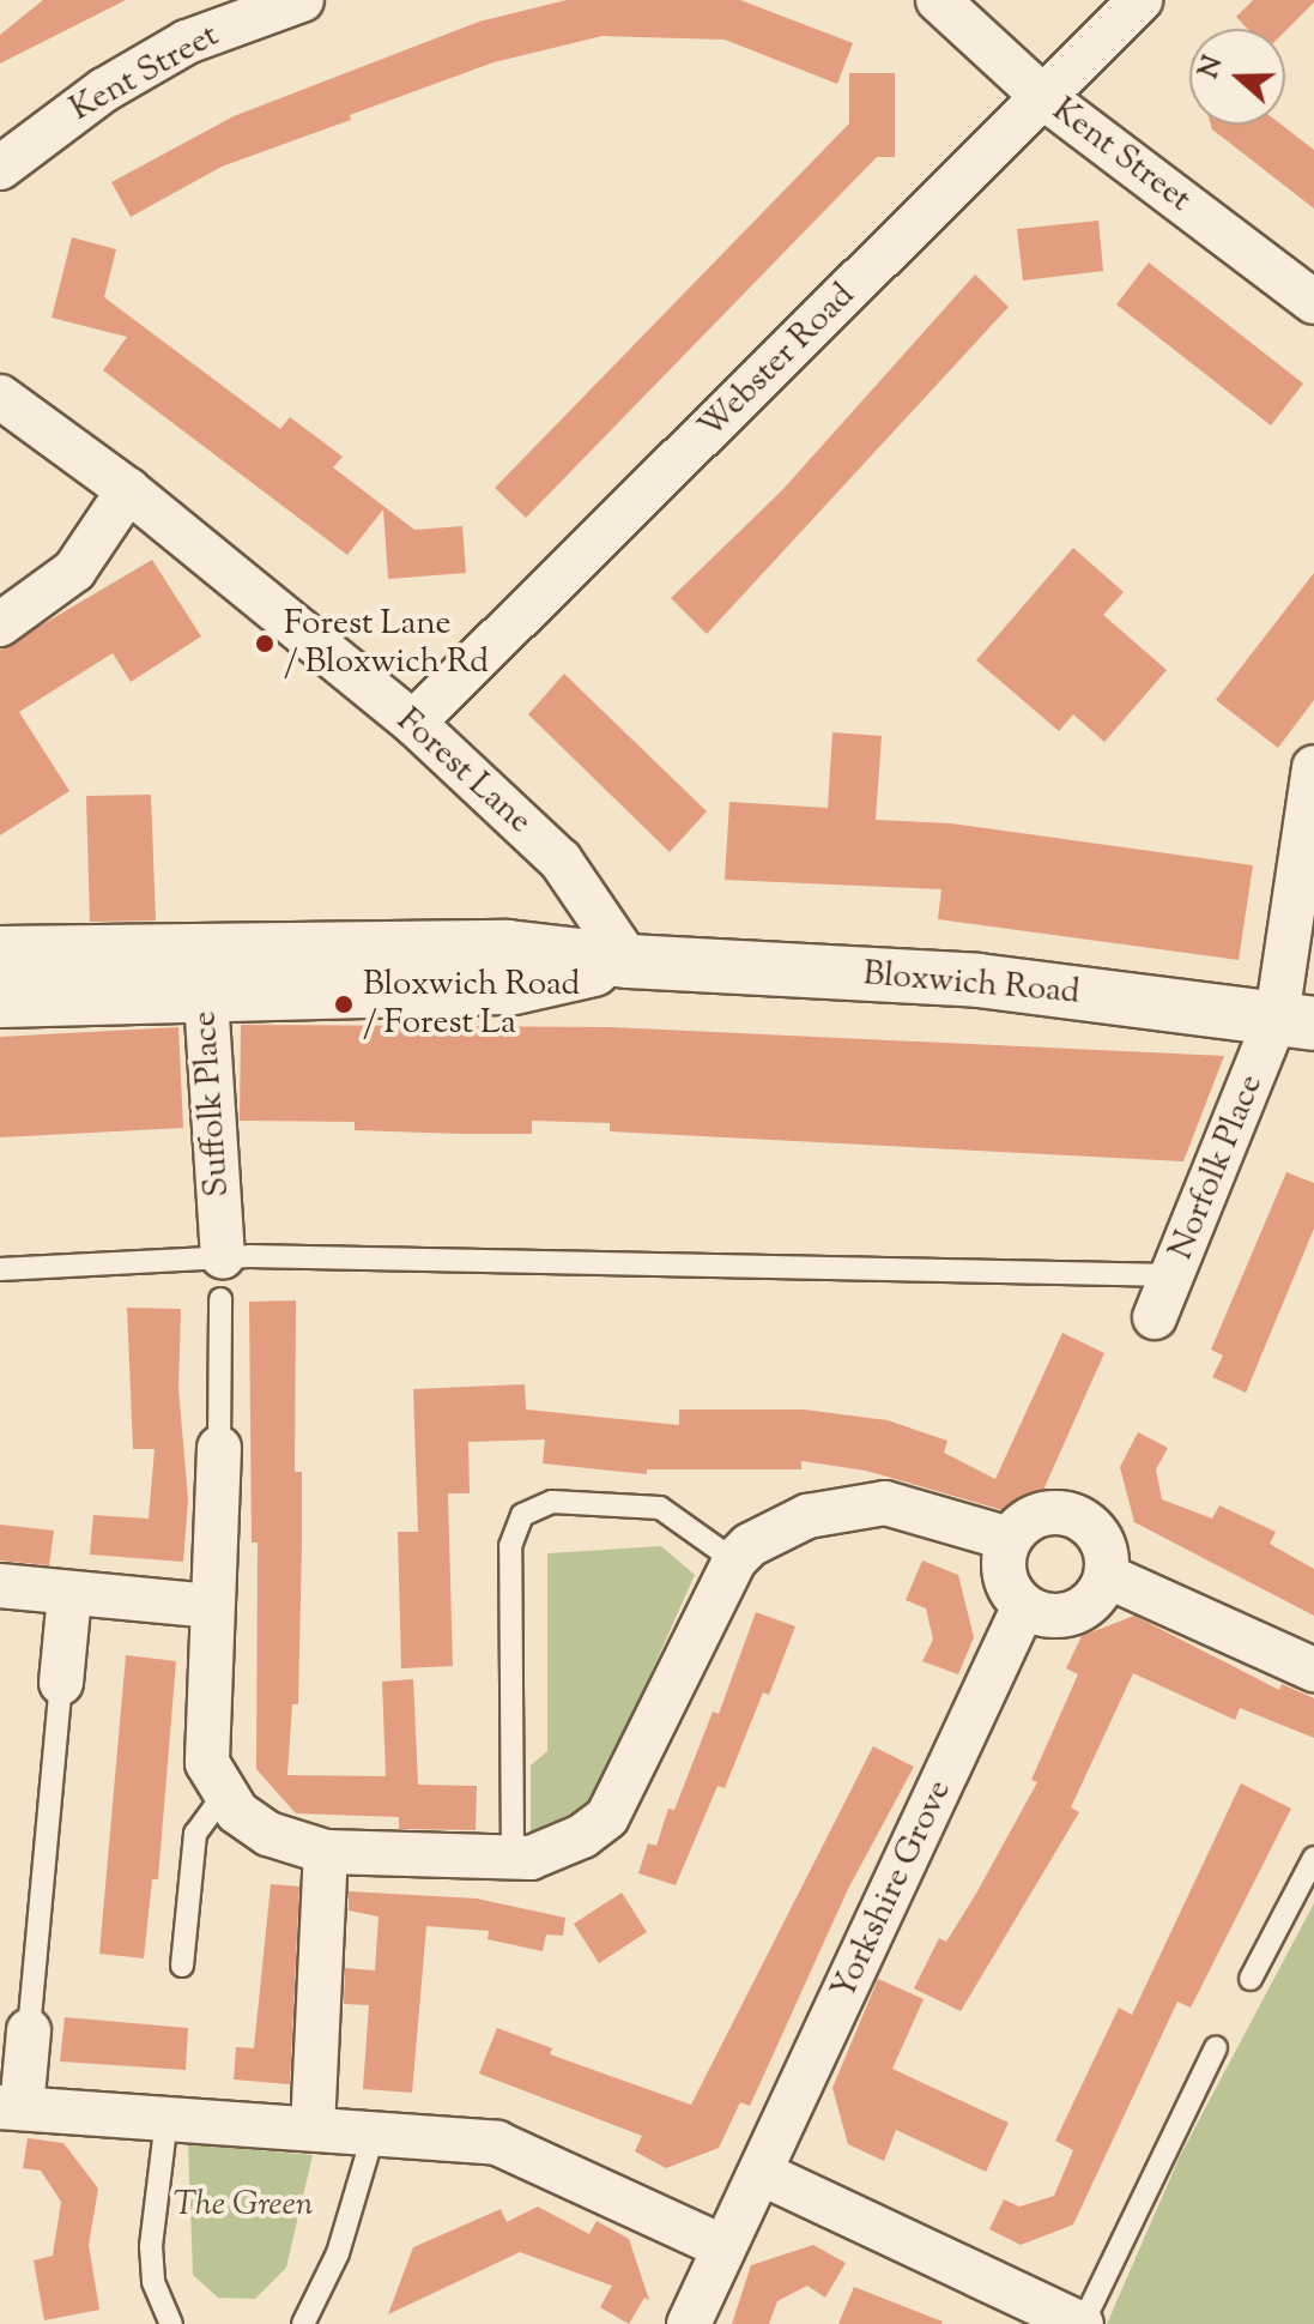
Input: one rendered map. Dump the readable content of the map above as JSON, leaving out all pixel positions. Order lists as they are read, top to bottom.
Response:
{
  "streets": {
    "main road": ["Bloxwich Road"],
    "street": [
      "Kent Street",
      "Webster Road",
      "Forest Lane",
      "Suffolk Place",
      "Norfolk Place",
      "Yorkshire Grove"
    ]
  },
  "crossings": [
    ["Kent Street", "Webster Road"],
    ["Webster Road", "Forest Lane"],
    ["Forest Lane", "Bloxwich Road"],
    ["Bloxwich Road", "Suffolk Place"],
    ["Bloxwich Road", "Norfolk Place"]
  ],
  "parks": ["The Green"],
  "places": ["Forest Lane / Bloxwich Rd", "Bloxwich Road / Forest La"],
  "north": "left"
}
